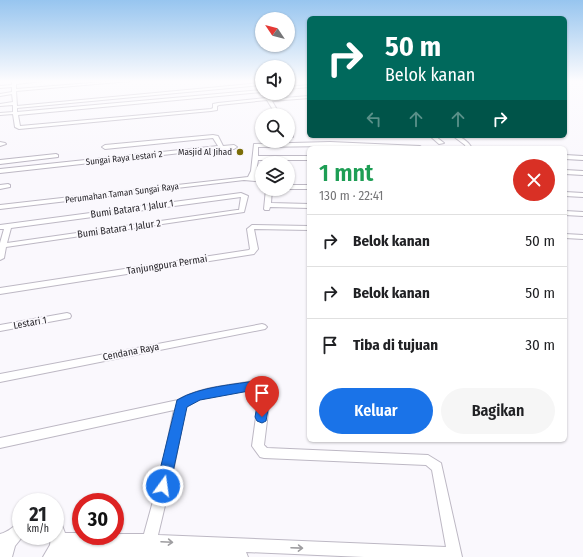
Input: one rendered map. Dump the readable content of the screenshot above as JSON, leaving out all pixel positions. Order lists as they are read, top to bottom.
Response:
{
  "streets": {
    "street": [
      "Sungai Raya Lestari 2",
      "Perumahan Taman Sungai Raya",
      "Bumi Batara 1 Jalur 1",
      "Bumi Batara 1 Jalur 2",
      "Tanjungpura Permai",
      "Lestari 1",
      "Cendana Raya"
    ]
  },
  "crossings": [
    ["Bumi Batara 1 Jalur 1", "Bumi Batara 1 Jalur 2"]
  ],
  "places": ["Masjid Al Jihad"],
  "north": "top left",
  "page": {
    "turn": ["50 m", "Belok kanan"],
    "heading": ["1 mnt", "130 m · 22:41"],
    "list": [
      {
        "name": "Belok kanan",
        "value": "50 m"
      },
      {
        "name": "Belok kanan",
        "value": "50 m"
      },
      {
        "name": "Tiba di tujuan",
        "value": "30 m"
      }
    ],
    "buttons": ["Keluar", "Bagikan"],
    "speed": "21 km/h",
    "limit": "30"
  }
}
